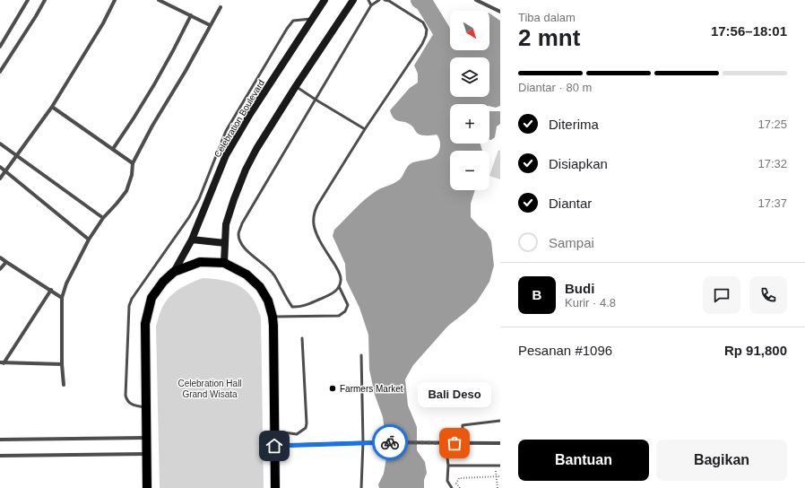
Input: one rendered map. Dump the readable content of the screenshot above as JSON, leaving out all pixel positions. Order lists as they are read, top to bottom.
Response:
{
  "streets": {
    "street": ["Celebration Boulevard"]
  },
  "parks": ["Celebration Hall Grand Wisata"],
  "places": ["Farmers Market", "Bali Deso"],
  "north": "bottom right",
  "page": {
    "heading": ["2 mnt", "Tiba dalam", "17:56–18:01"],
    "panel": [
      "Budi",
      "Kurir · 4.8",
      "Pesanan #1096",
      "Rp 91,800"
    ],
    "map_buttons": ["+", "−"],
    "bar": "Diantar · 80 m",
    "list": [
      ["Diterima", "17:25"],
      ["Disiapkan", "17:32"],
      ["Diantar", "17:37"],
      "Sampai"
    ],
    "round": "B",
    "bubble": "Bali Deso",
    "buttons": ["Bantuan", "Bagikan"]
  }
}
